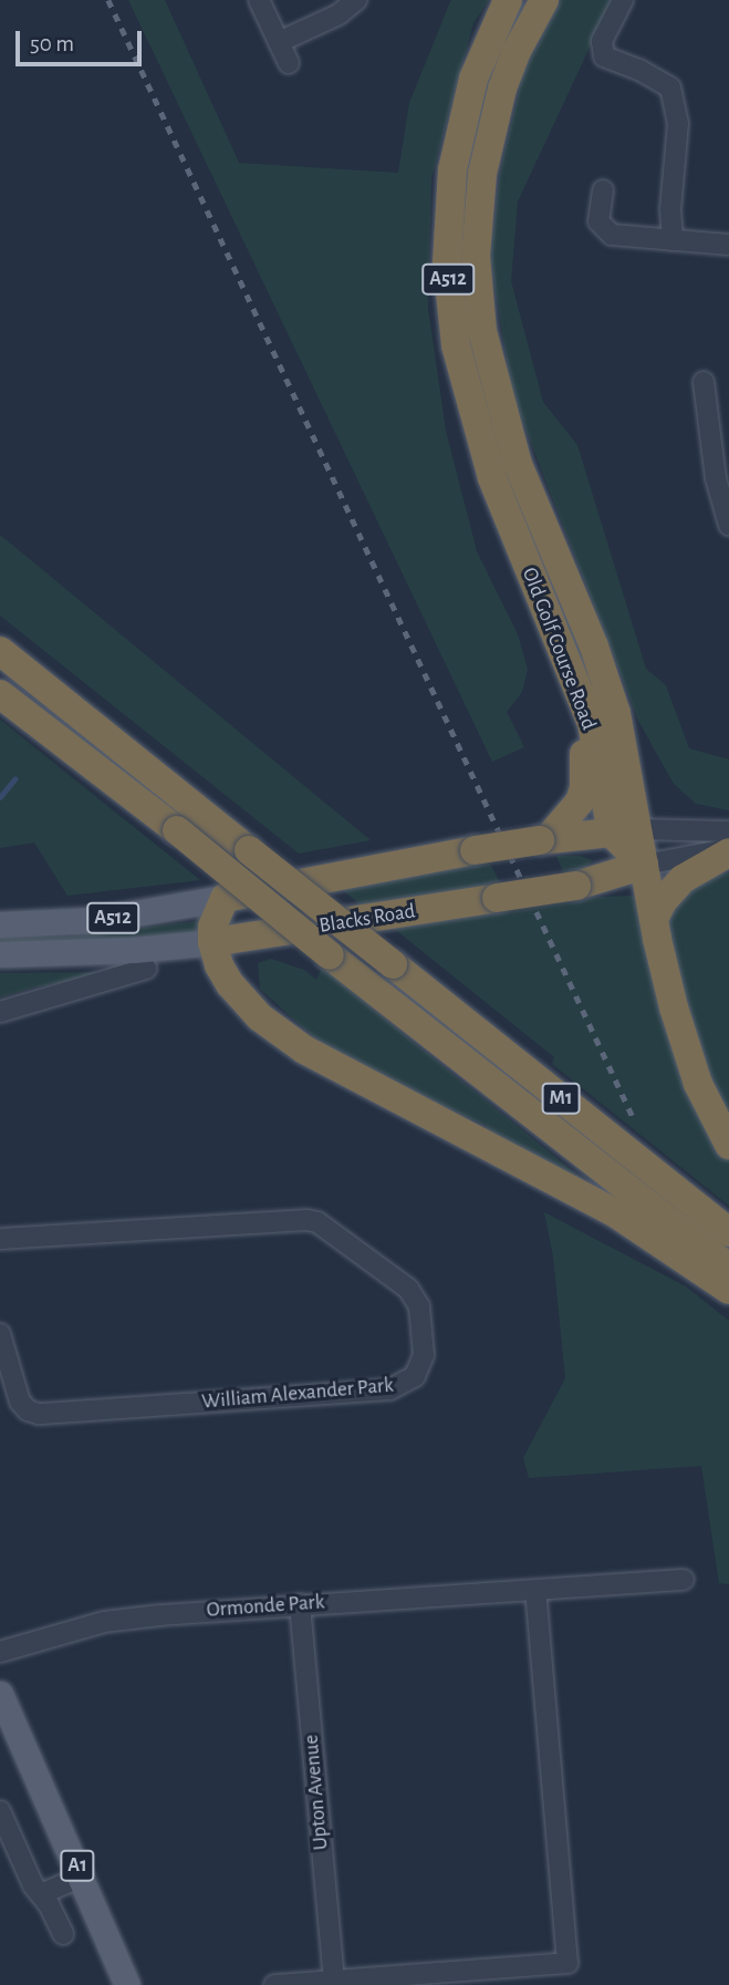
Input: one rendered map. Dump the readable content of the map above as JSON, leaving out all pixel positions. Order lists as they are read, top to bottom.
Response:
{
  "streets": {
    "highway": [
      "A512",
      "Old Golf Course Road",
      "Blacks Road",
      "M1"
    ],
    "main road": ["A1"],
    "street": ["William Alexander Park", "Ormonde Park", "Upton Avenue"]
  },
  "crossings": [
    ["A512", "Old Golf Course Road"],
    ["Old Golf Course Road", "Blacks Road"],
    ["Ormonde Park", "Upton Avenue"]
  ],
  "scale_bar": "50 m"
}
